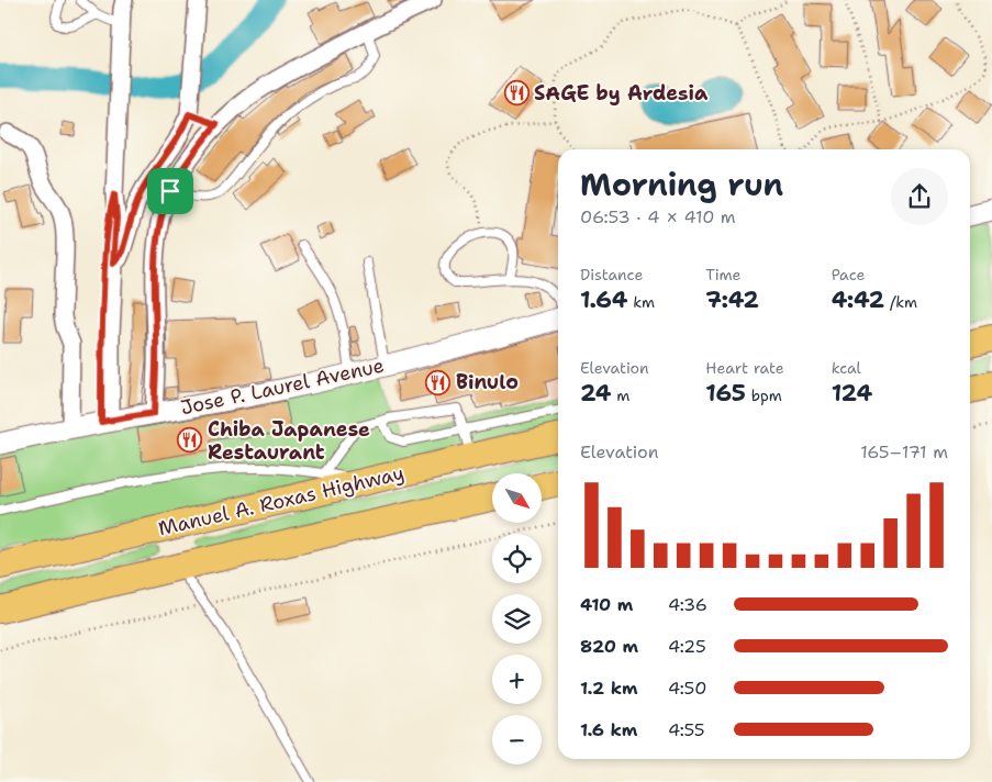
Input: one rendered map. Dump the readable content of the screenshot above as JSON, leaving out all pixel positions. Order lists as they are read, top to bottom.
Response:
{
  "streets": {
    "main road": ["Manuel A. Roxas Highway"],
    "street": ["Jose P. Laurel Avenue"]
  },
  "places": {
    "restaurant": ["SAGE by Ardesia", "Binulo", "Chiba Japanese Restaurant"]
  },
  "north": "bottom right",
  "page": {
    "heading": ["Morning run", "06:53 · 4 × 410 m"],
    "stats": [
      ["Distance", "1.64 km"],
      ["Time", "7:42"],
      ["Pace", "4:42 /km"],
      ["Elevation", "24 m"],
      ["Heart rate", "165 bpm"],
      ["kcal", "124"]
    ],
    "chart": ["Elevation", "165–171 m"],
    "map_buttons": ["+", "−"],
    "list": [
      {
        "name": "410 m",
        "note": "4:36"
      },
      {
        "name": "820 m",
        "note": "4:25"
      },
      {
        "name": "1.2 km",
        "note": "4:50"
      },
      {
        "name": "1.6 km",
        "note": "4:55"
      }
    ]
  }
}
